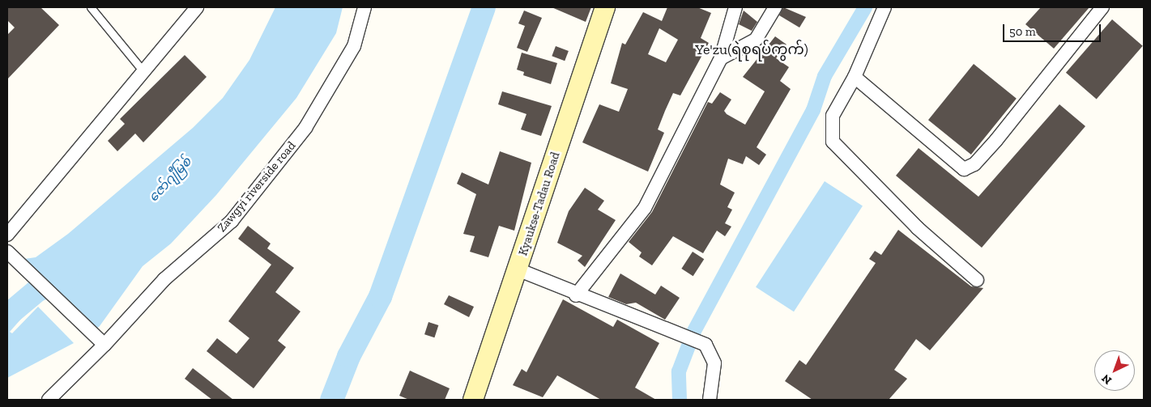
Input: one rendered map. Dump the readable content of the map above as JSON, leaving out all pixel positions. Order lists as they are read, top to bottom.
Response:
{
  "streets": {
    "main road": ["Kyaukse-Tadau Road"],
    "street": ["Zawgyi riverside road"]
  },
  "districts": ["Ye'zu(ရဲစုရပ်ကွက်)"],
  "water": ["ဇော်ဂျီမြစ်"],
  "scale_bar": "50 m",
  "north": "bottom left"
}
